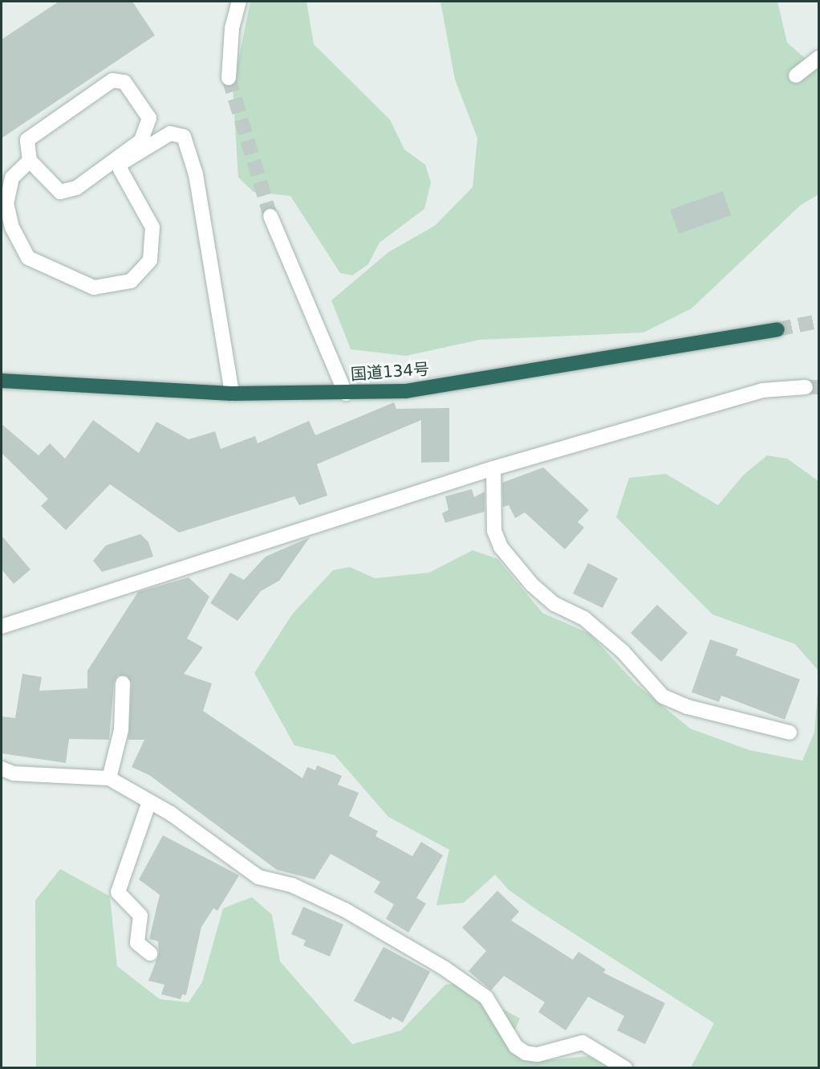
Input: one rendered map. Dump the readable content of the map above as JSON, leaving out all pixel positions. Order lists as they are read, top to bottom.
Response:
{
  "streets": {
    "highway": ["国道134号"]
  }
}
